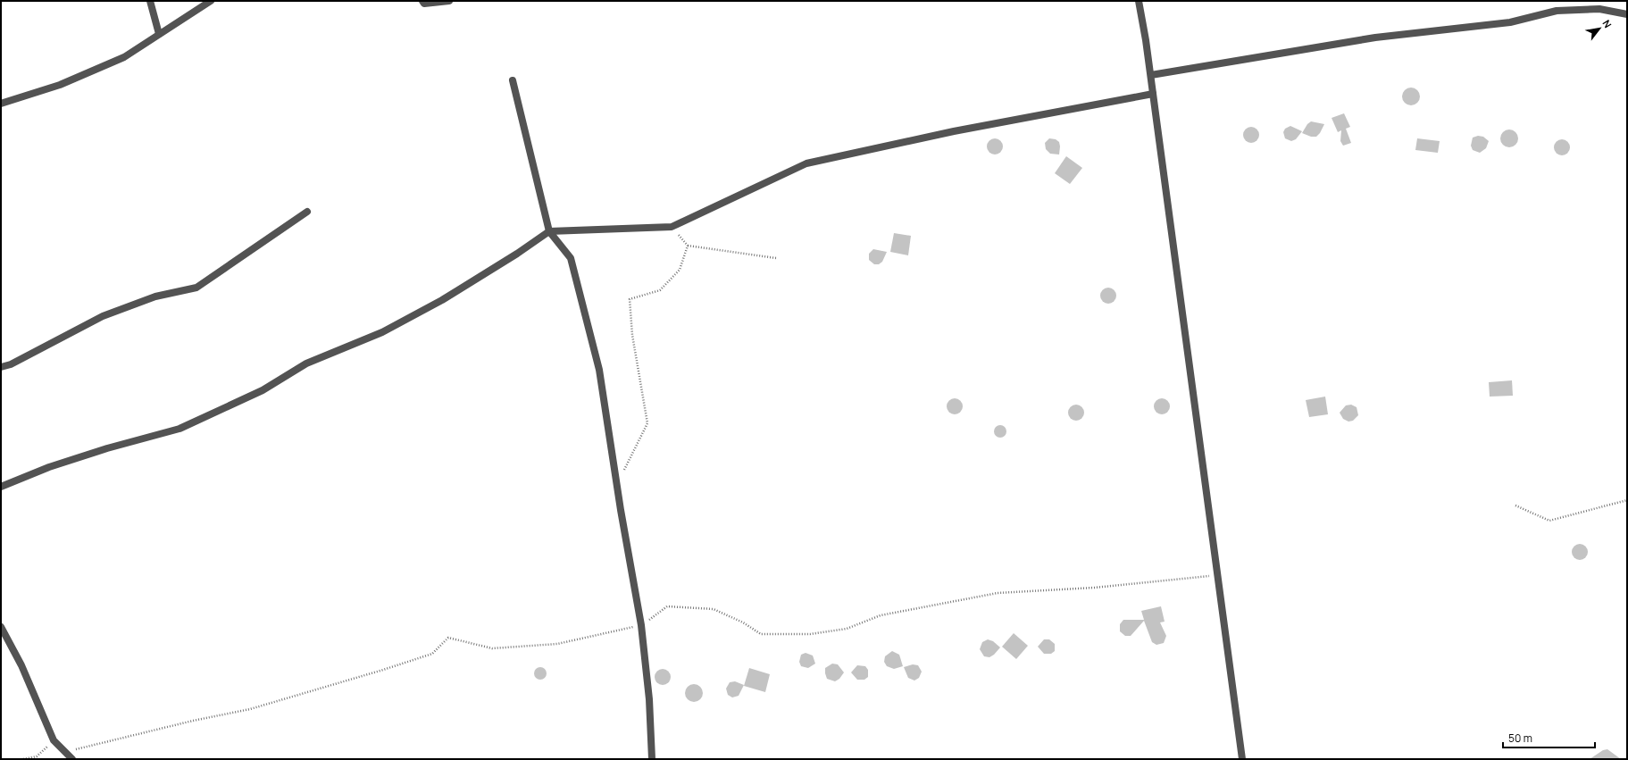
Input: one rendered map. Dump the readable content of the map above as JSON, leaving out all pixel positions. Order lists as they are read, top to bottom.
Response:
{
  "scale_bar": "50 m",
  "north": "top right"
}
